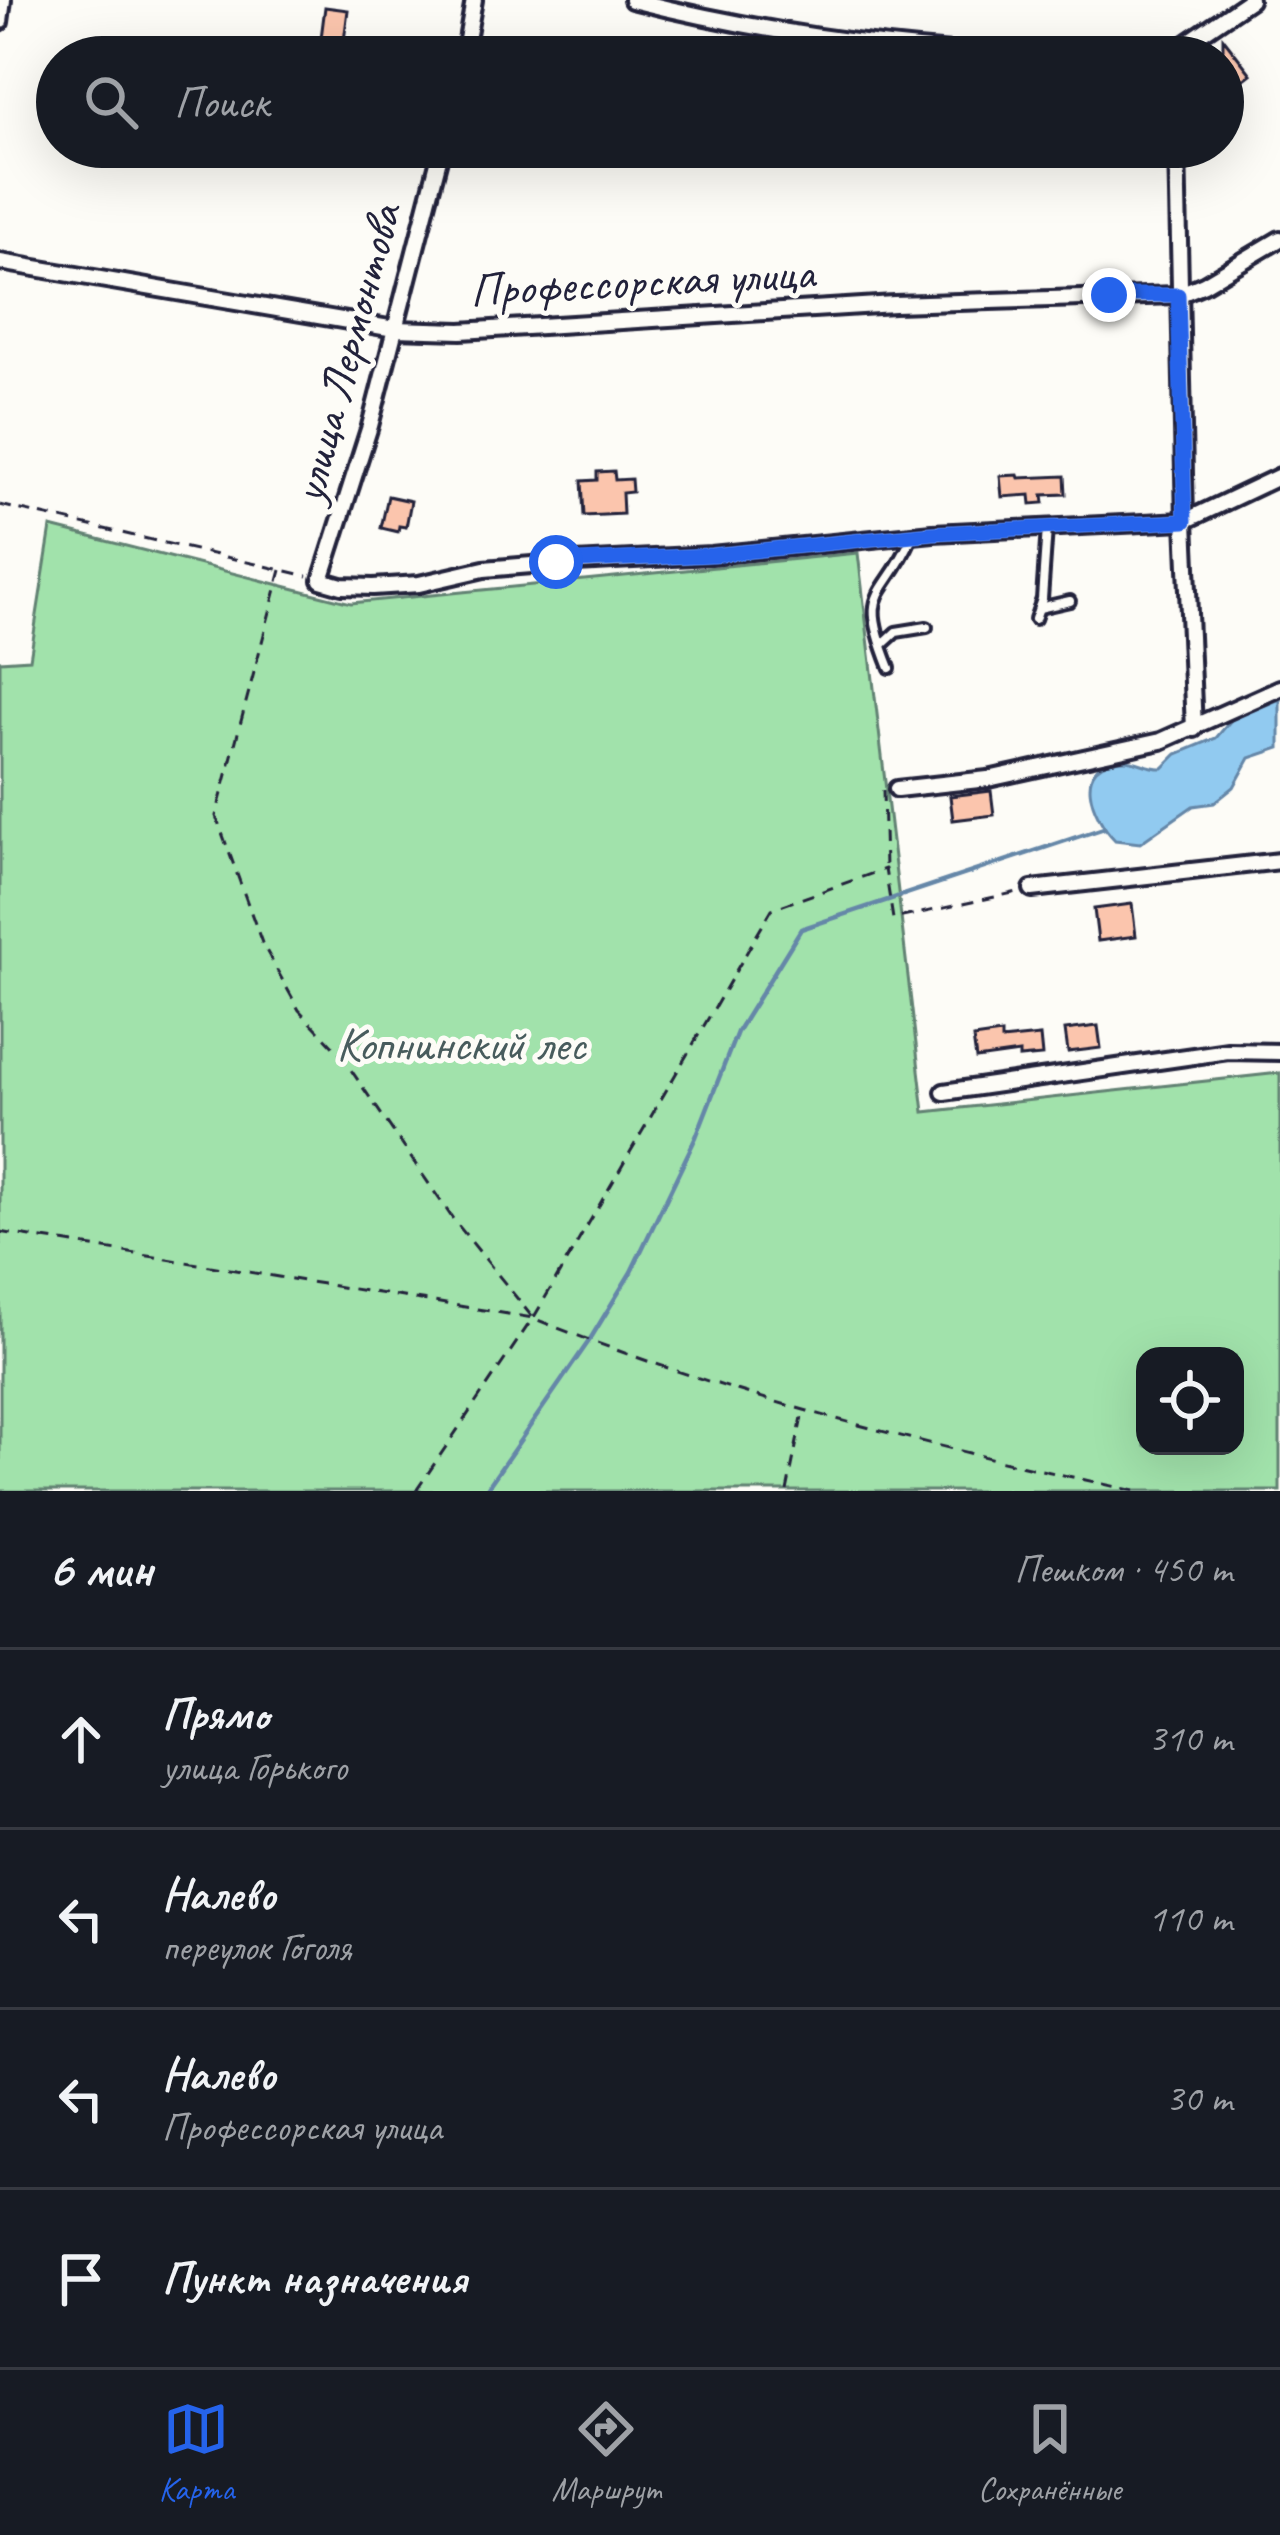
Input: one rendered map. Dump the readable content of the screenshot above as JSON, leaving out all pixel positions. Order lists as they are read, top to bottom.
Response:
{
  "streets": {
    "street": ["Профессорская улица", "улица Лермонтова"]
  },
  "crossings": [
    ["Профессорская улица", "улица Лермонтова"]
  ],
  "parks": ["Копнинский лес"],
  "page": {
    "search": "Поиск",
    "heading": ["6 мин", "Пешком · 450 m"],
    "list": [
      ["Прямо", "улица Горького", "310 m"],
      ["Налево", "переулок Гоголя", "110 m"],
      ["Налево", "Профессорская улица", "30 m"],
      "Пункт назначения"
    ],
    "nav": ["Карта", "Маршрут", "Сохранённые"]
  }
}
